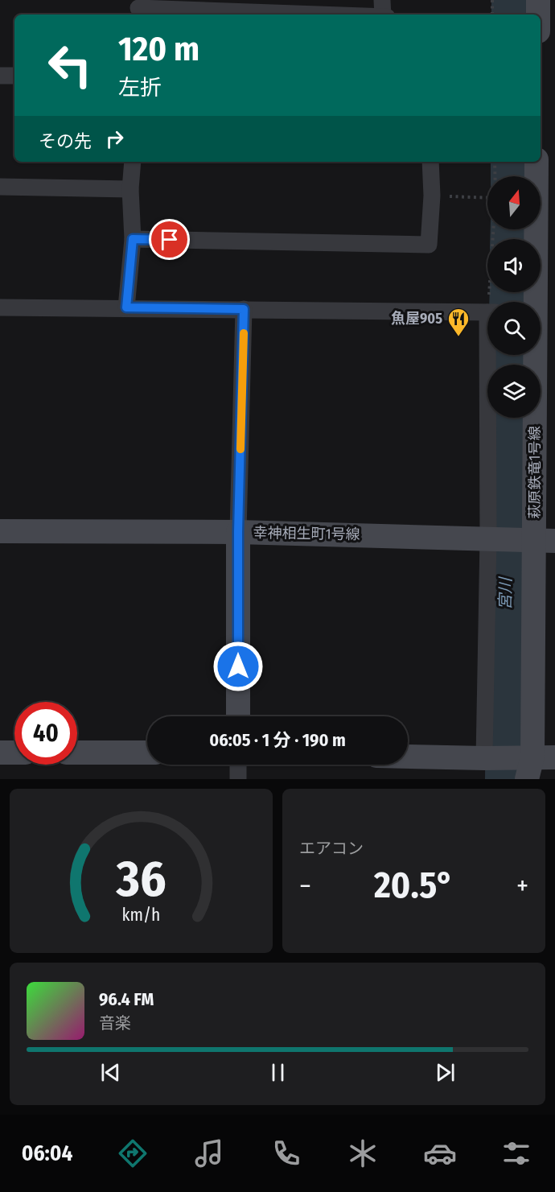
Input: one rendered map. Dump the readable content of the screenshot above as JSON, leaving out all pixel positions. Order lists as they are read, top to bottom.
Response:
{
  "streets": {
    "street": ["萩原鉄竜1号線", "幸神相生町1号線"]
  },
  "crossings": [
    ["萩原鉄竜1号線", "幸神相生町1号線"]
  ],
  "water": ["宮川"],
  "places": {
    "restaurant": ["魚屋905"]
  },
  "north": "top",
  "page": {
    "turn": ["120 m", "左折"],
    "then": "その先",
    "limit": "40",
    "trip": "06:05 · 1 分 · 190 m",
    "tile": "エアコン",
    "heat": ["−", "20.5°", "+"],
    "song": ["96.4 FM", "音楽"],
    "tabs": "06:04",
    "gauge": ["36", "km/h"]
  }
}
